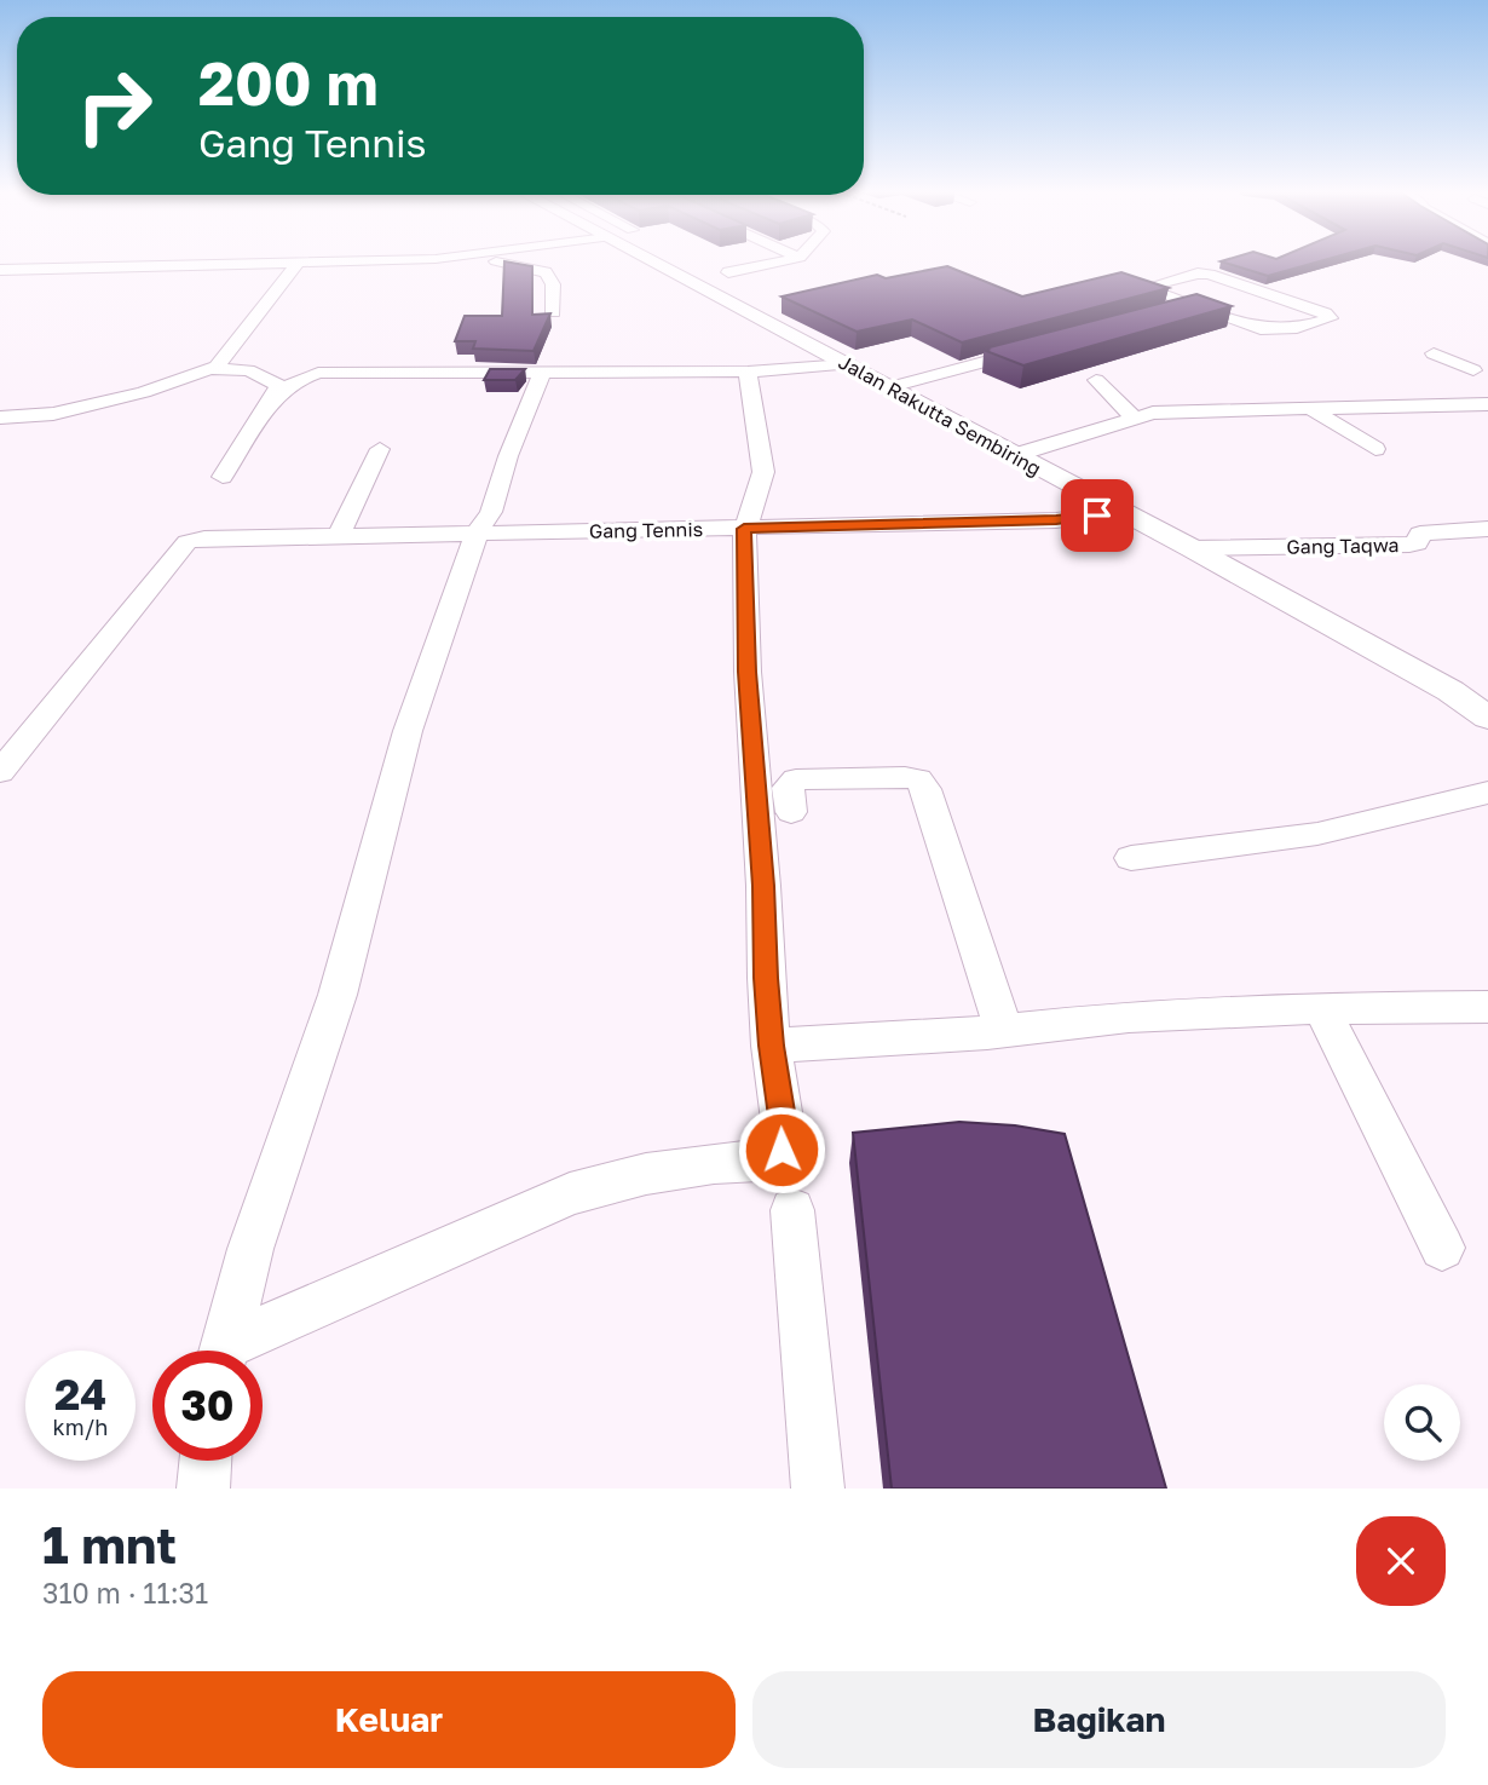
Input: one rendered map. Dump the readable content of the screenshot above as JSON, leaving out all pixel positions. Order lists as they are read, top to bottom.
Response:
{
  "streets": {
    "main road": ["Jalan Rakutta Sembiring"],
    "street": ["Gang Tennis", "Gang Taqwa"]
  },
  "crossings": [
    ["Jalan Rakutta Sembiring", "Gang Tennis"],
    ["Jalan Rakutta Sembiring", "Gang Taqwa"]
  ],
  "page": {
    "turn": ["200 m", "Gang Tennis"],
    "speed": "24 km/h",
    "limit": "30",
    "heading": ["1 mnt", "310 m · 11:31"],
    "buttons": ["Keluar", "Bagikan"]
  }
}
